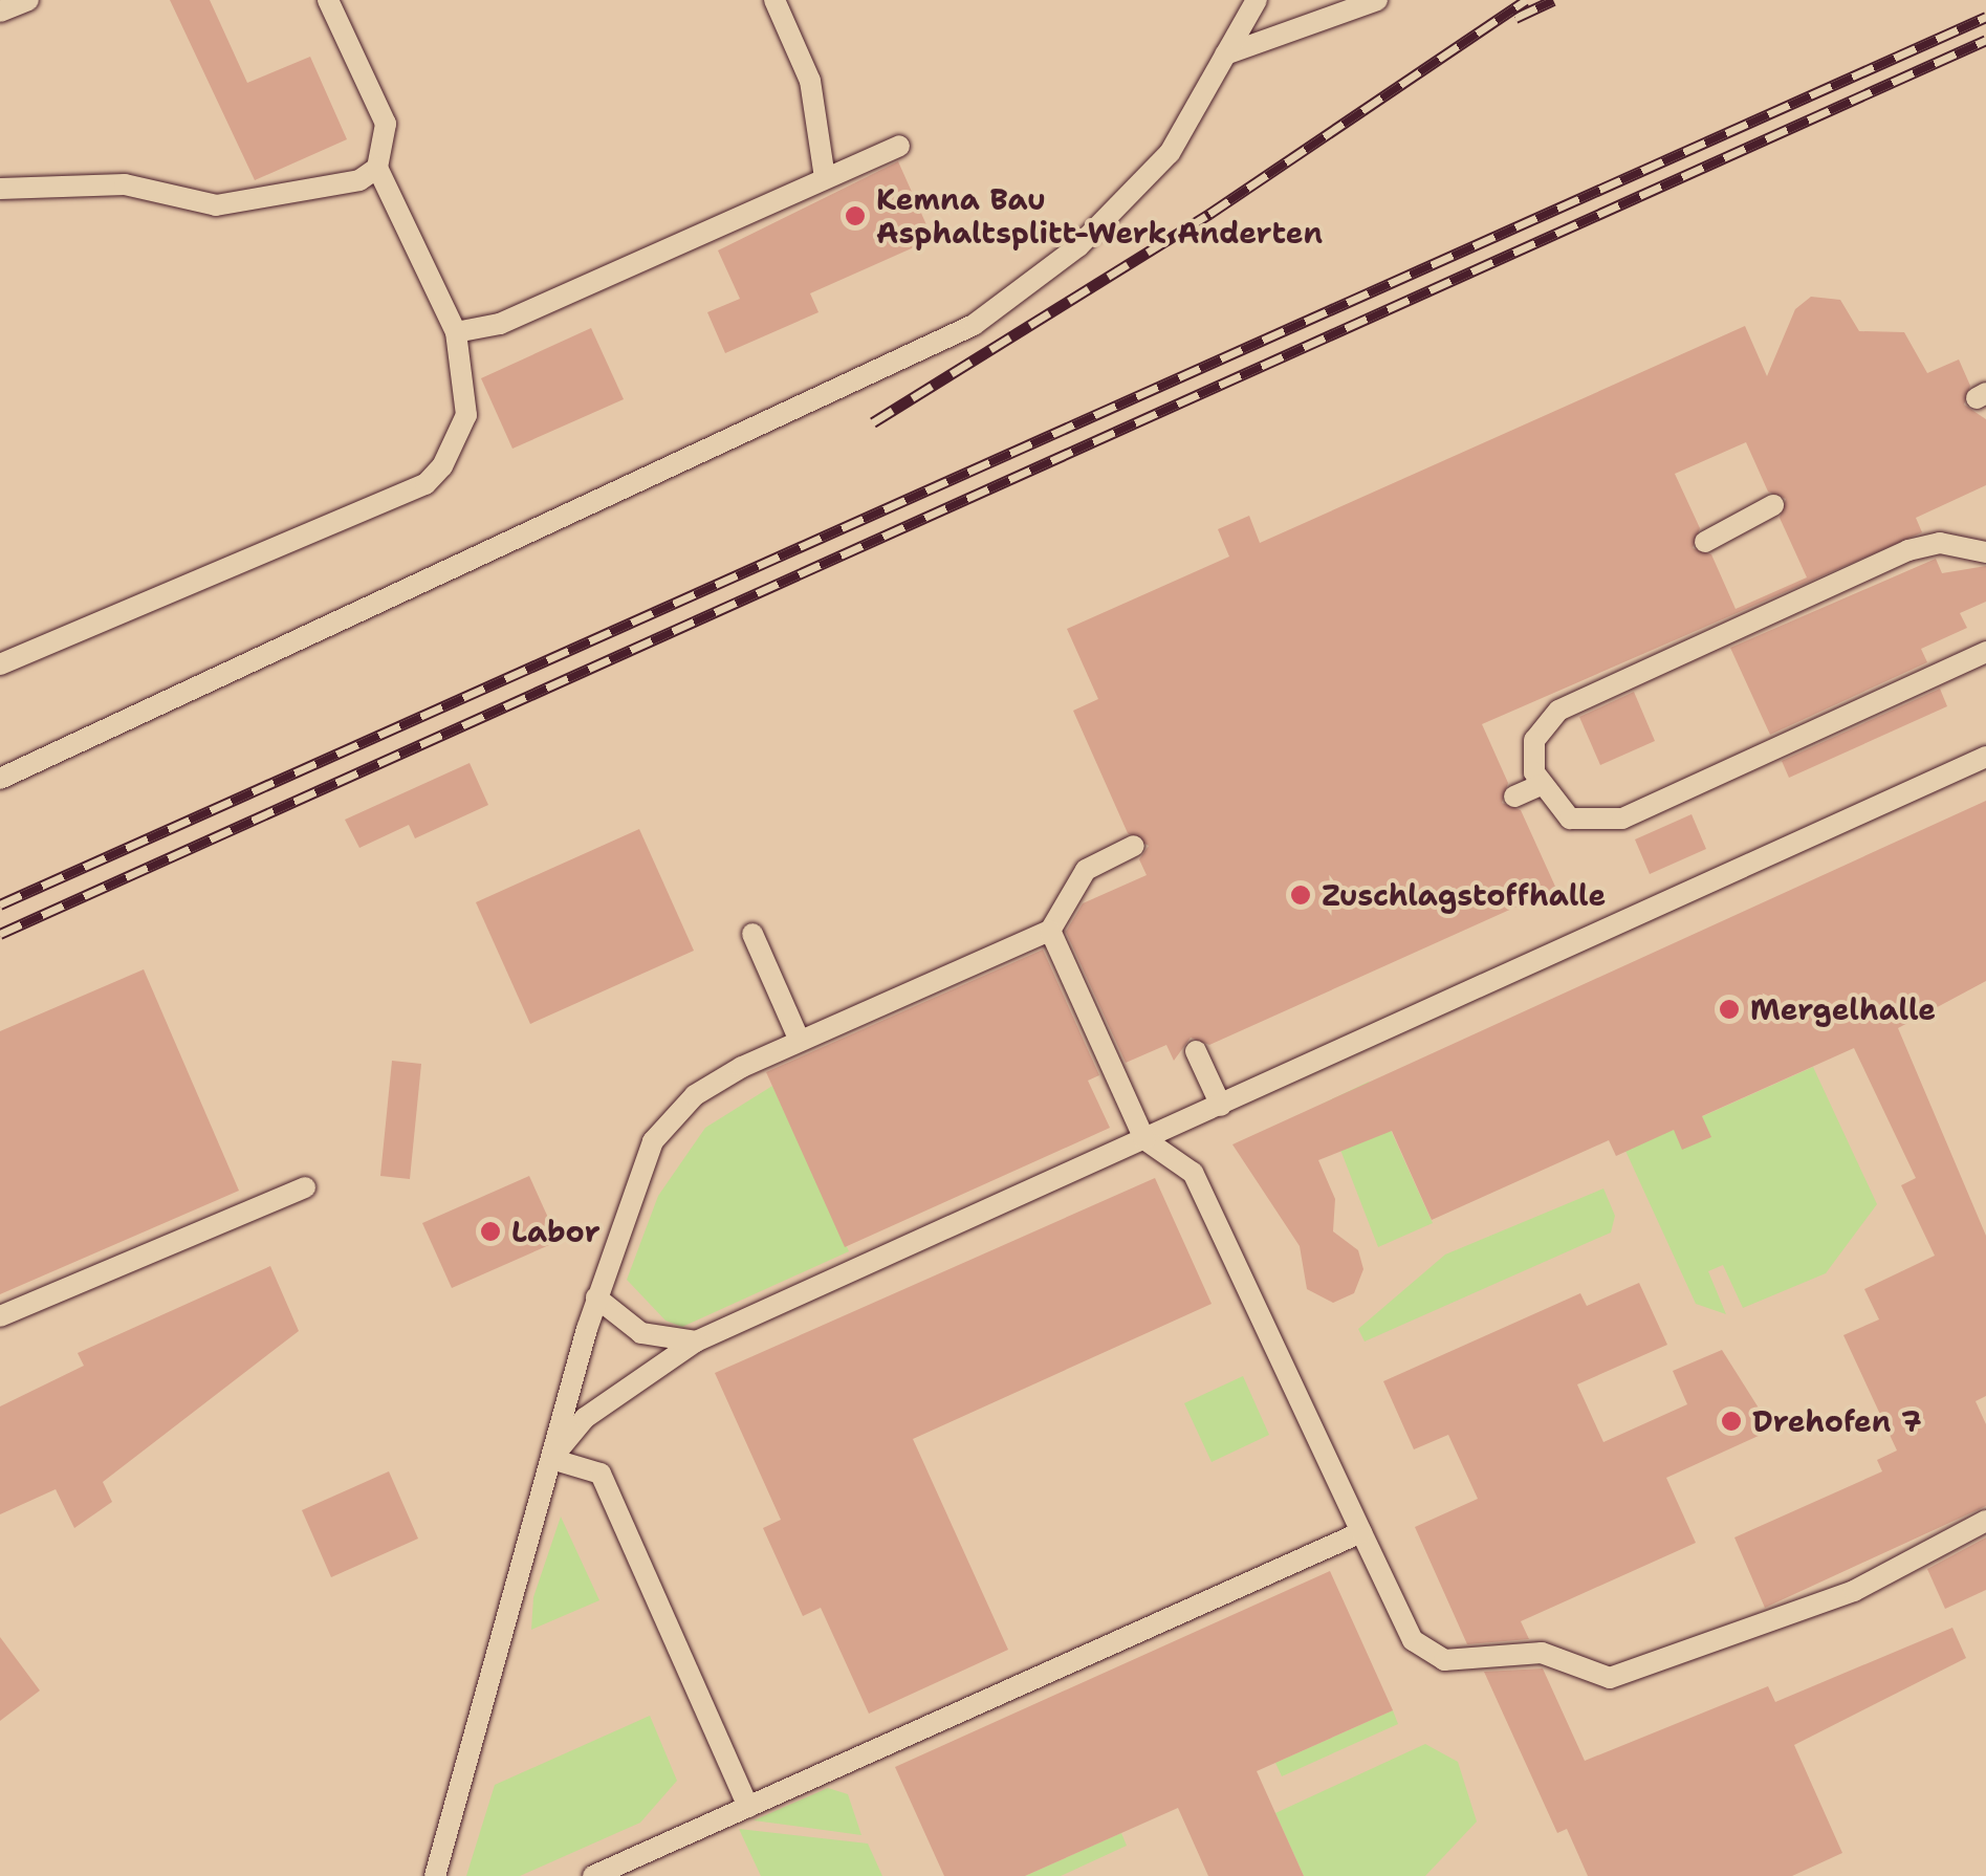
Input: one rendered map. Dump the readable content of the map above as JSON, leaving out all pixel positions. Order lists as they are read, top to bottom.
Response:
{
  "places": [
    "Kemna Bau Asphaltsplitt-Werk Anderten",
    "Zuschlagstoffhalle",
    "Mergelhalle",
    "Labor",
    "Drehofen 7"
  ]
}
